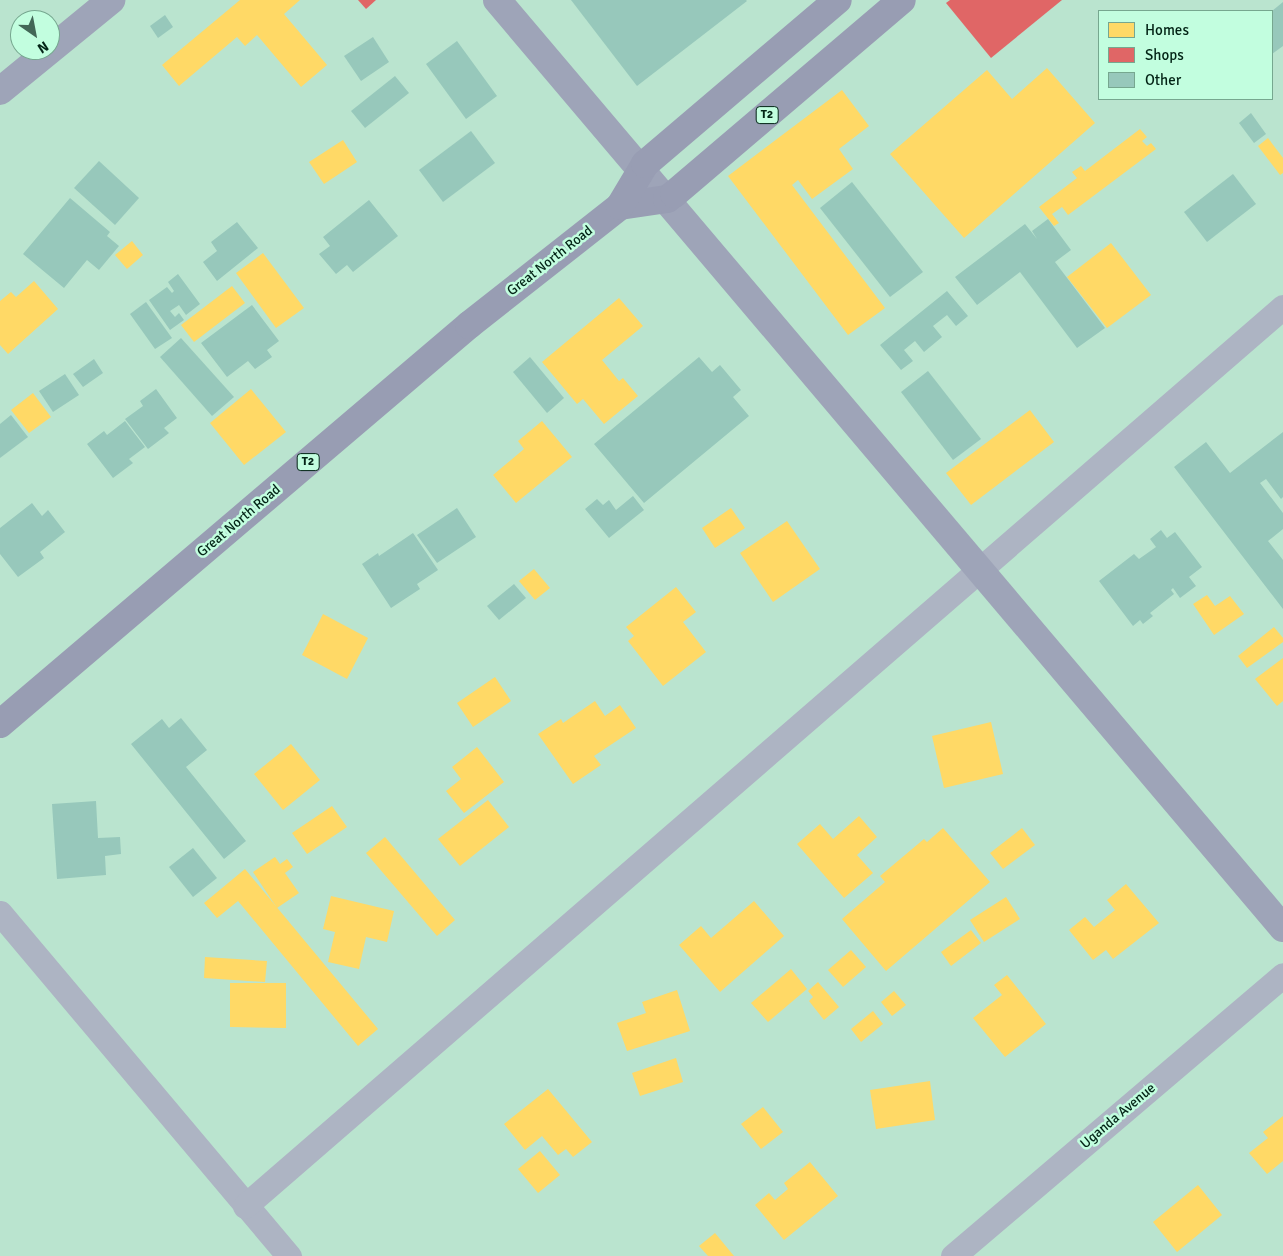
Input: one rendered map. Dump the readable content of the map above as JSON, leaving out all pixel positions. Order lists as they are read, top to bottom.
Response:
{
  "streets": {
    "highway": ["T2", "Great North Road"],
    "street": ["Uganda Avenue"]
  },
  "crossings": [
    ["T2", "Great North Road"]
  ],
  "legend": ["Homes", "Shops", "Other"],
  "north": "bottom right"
}
